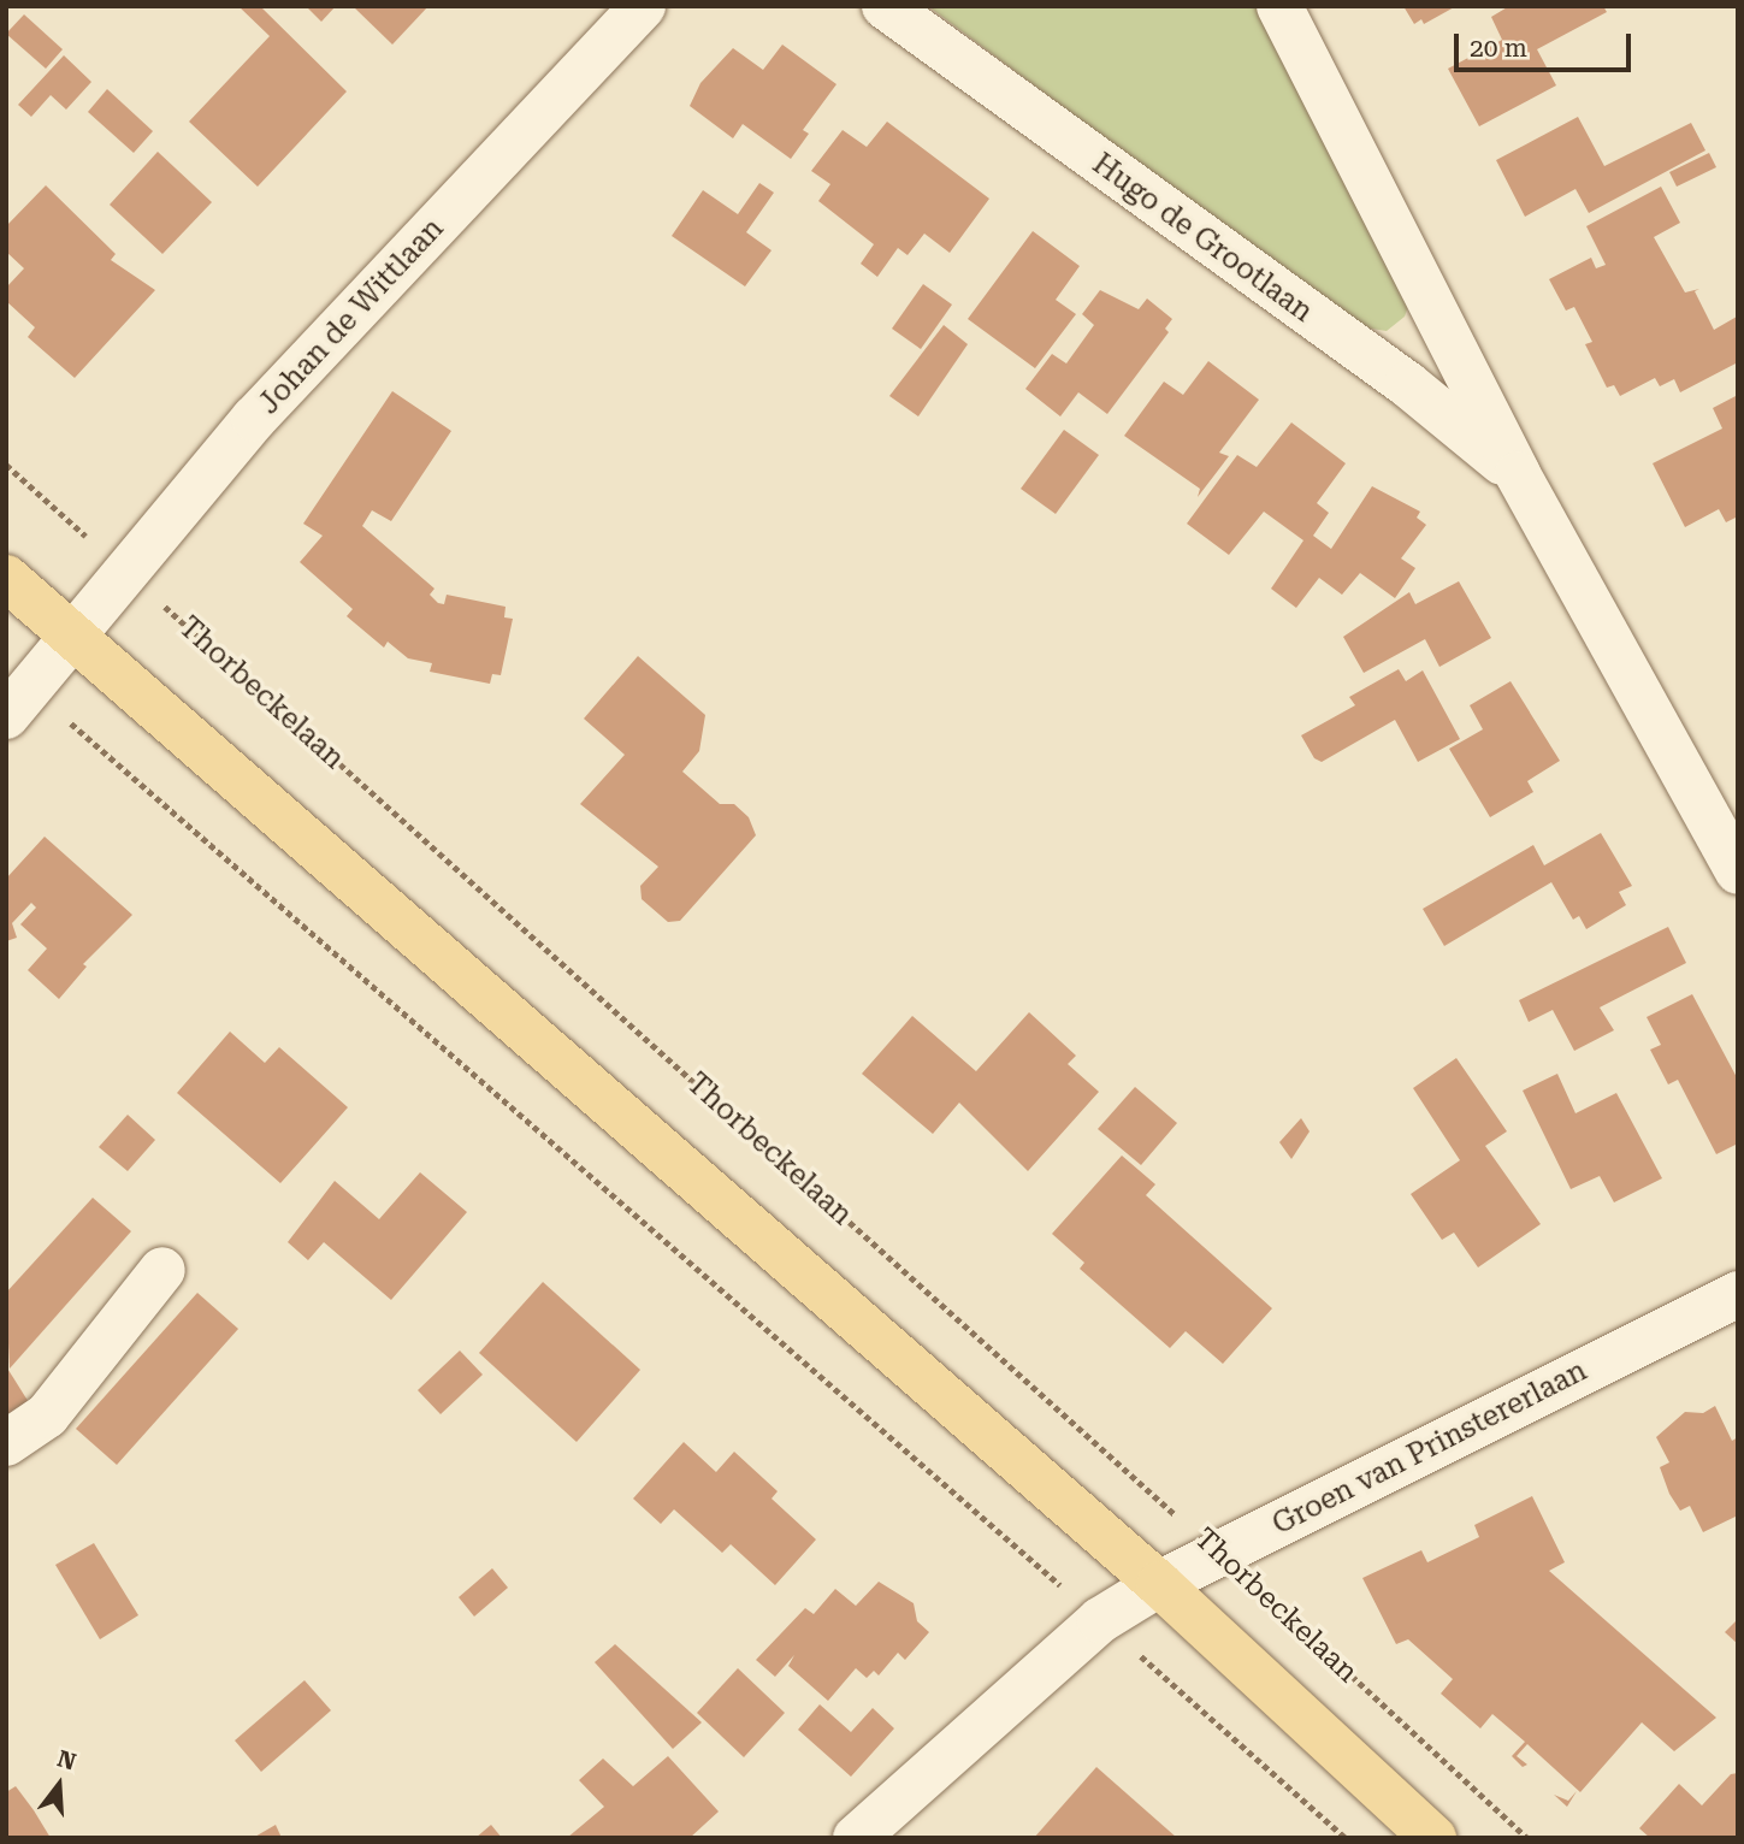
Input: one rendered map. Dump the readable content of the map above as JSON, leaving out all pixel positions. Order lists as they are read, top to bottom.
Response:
{
  "streets": {
    "street": ["Hugo de Grootlaan", "Johan de Wittlaan", "Groen van Prinstererlaan"],
    "path": ["Thorbeckelaan"]
  },
  "crossings": [
    ["Johan de Wittlaan", "Thorbeckelaan"],
    ["Thorbeckelaan", "Groen van Prinstererlaan"]
  ],
  "scale_bar": "20 m",
  "north": "top"
}
